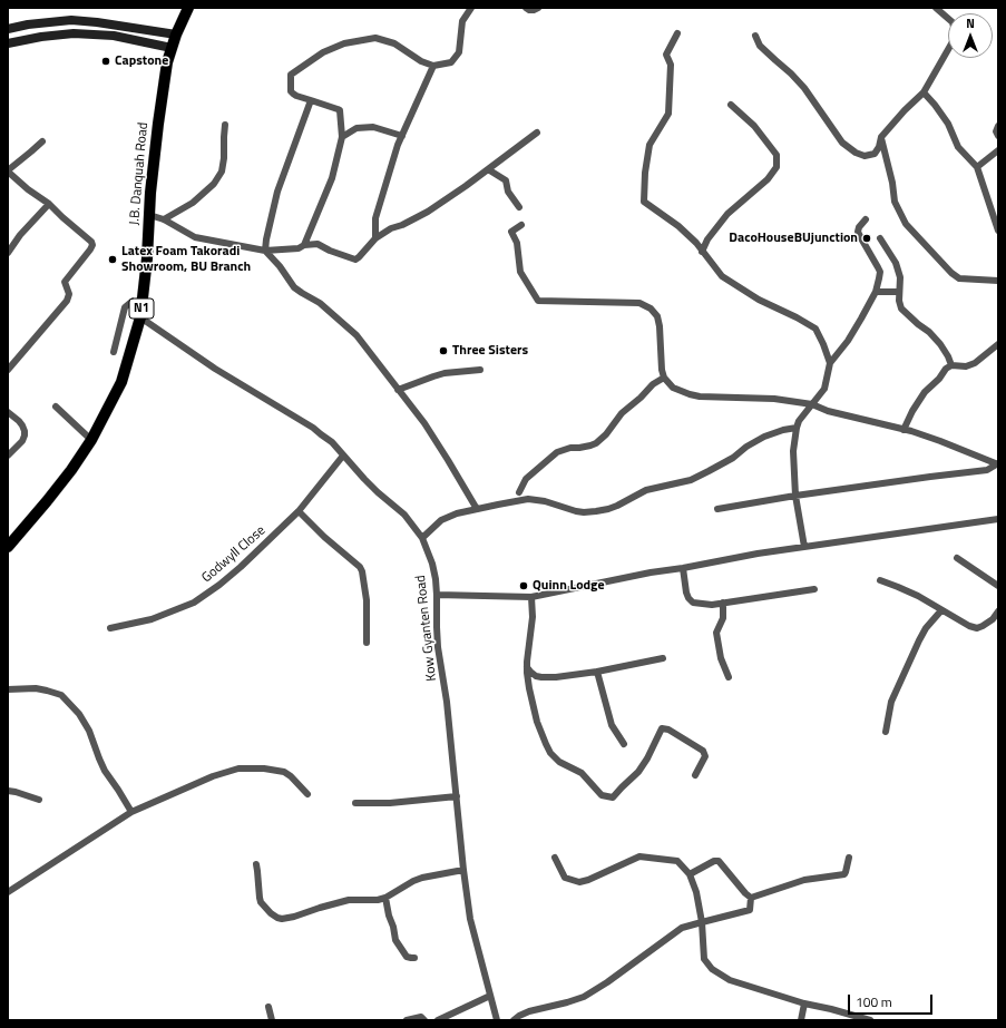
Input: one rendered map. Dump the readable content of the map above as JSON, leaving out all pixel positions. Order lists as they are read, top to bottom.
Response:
{
  "streets": {
    "highway": ["J.B. Danquah Road", "N1"],
    "street": ["Godwyll Close", "Kow Gyanten Road"]
  },
  "crossings": [
    ["J.B. Danquah Road", "N1"],
    ["J.B. Danquah Road", "Kow Gyanten Road"],
    ["Godwyll Close", "Kow Gyanten Road"]
  ],
  "places": [
    "Capstone",
    "DacoHouseBUjunction",
    "Latex Foam Takoradi Showroom, BU Branch",
    "Three Sisters",
    "Quinn Lodge"
  ],
  "scale_bar": "100 m",
  "north": "top"
}
